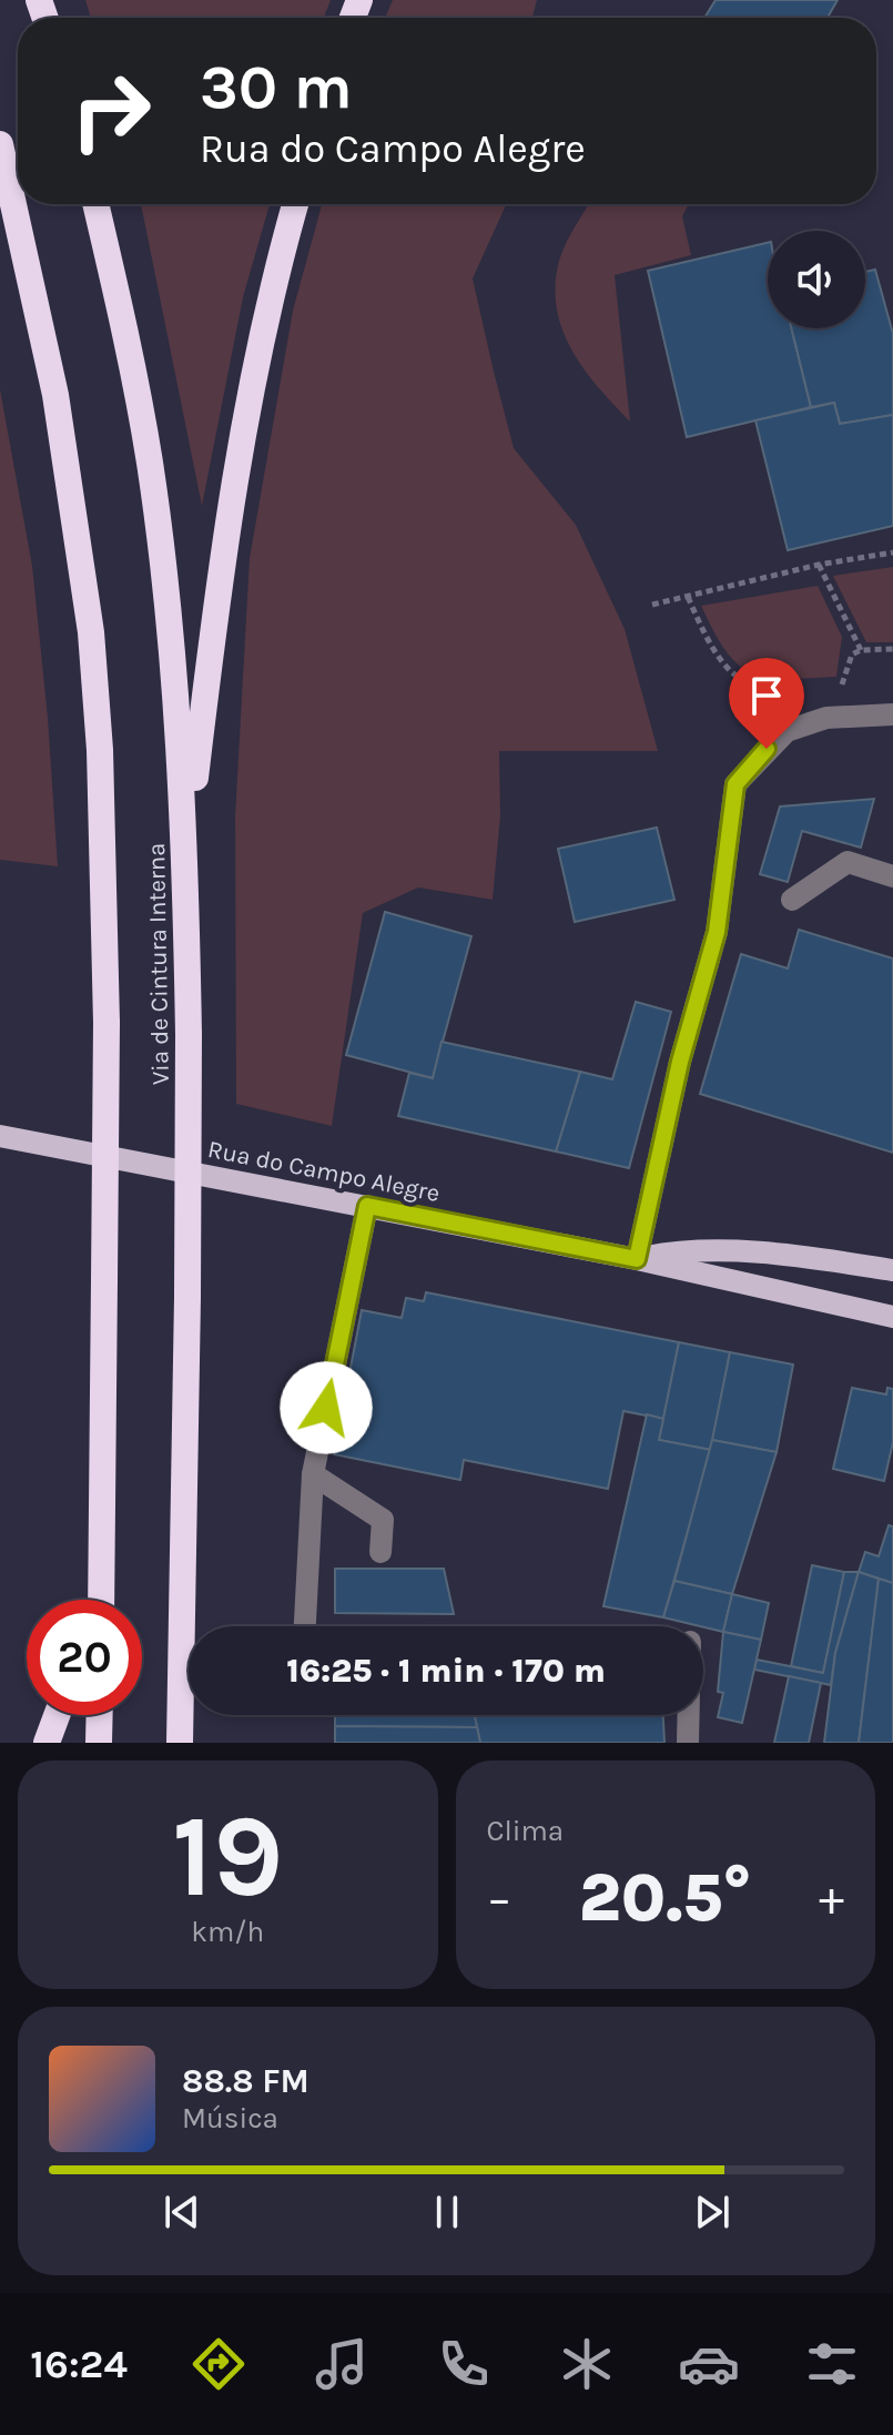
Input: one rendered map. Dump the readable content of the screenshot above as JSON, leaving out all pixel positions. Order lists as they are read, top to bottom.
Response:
{
  "streets": {
    "highway": ["Via de Cintura Interna"],
    "main road": ["Rua do Campo Alegre"]
  },
  "page": {
    "turn": ["30 m", "Rua do Campo Alegre"],
    "limit": "20",
    "trip": "16:25 · 1 min · 170 m",
    "tile": [
      ["19", "km/h"],
      "Clima"
    ],
    "heat": ["−", "20.5°", "+"],
    "song": ["88.8 FM", "Música"],
    "tabs": "16:24"
  }
}
